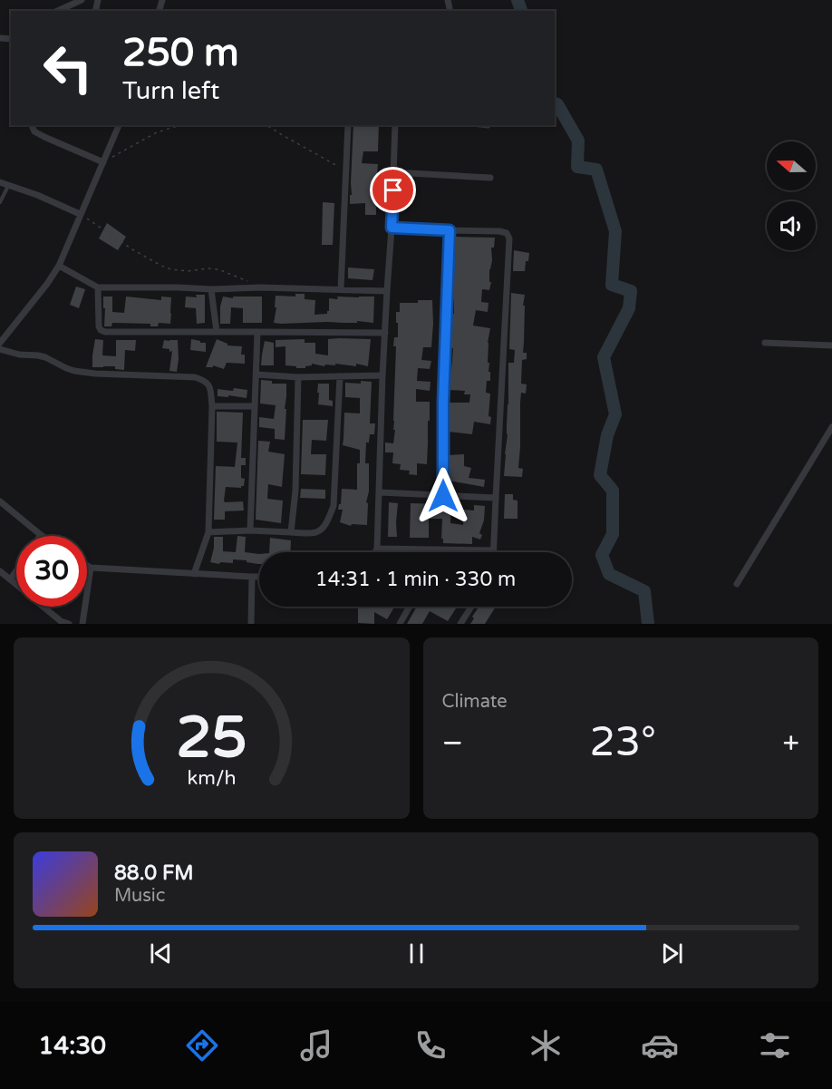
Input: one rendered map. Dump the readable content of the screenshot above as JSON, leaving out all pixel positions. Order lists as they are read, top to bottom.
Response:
{
  "north": "left",
  "page": {
    "turn": ["250 m", "Turn left"],
    "limit": "30",
    "trip": "14:31 · 1 min · 330 m",
    "tile": "Climate",
    "heat": ["−", "23°", "+"],
    "song": ["88.0 FM", "Music"],
    "tabs": "14:30",
    "gauge": ["25", "km/h"]
  }
}
